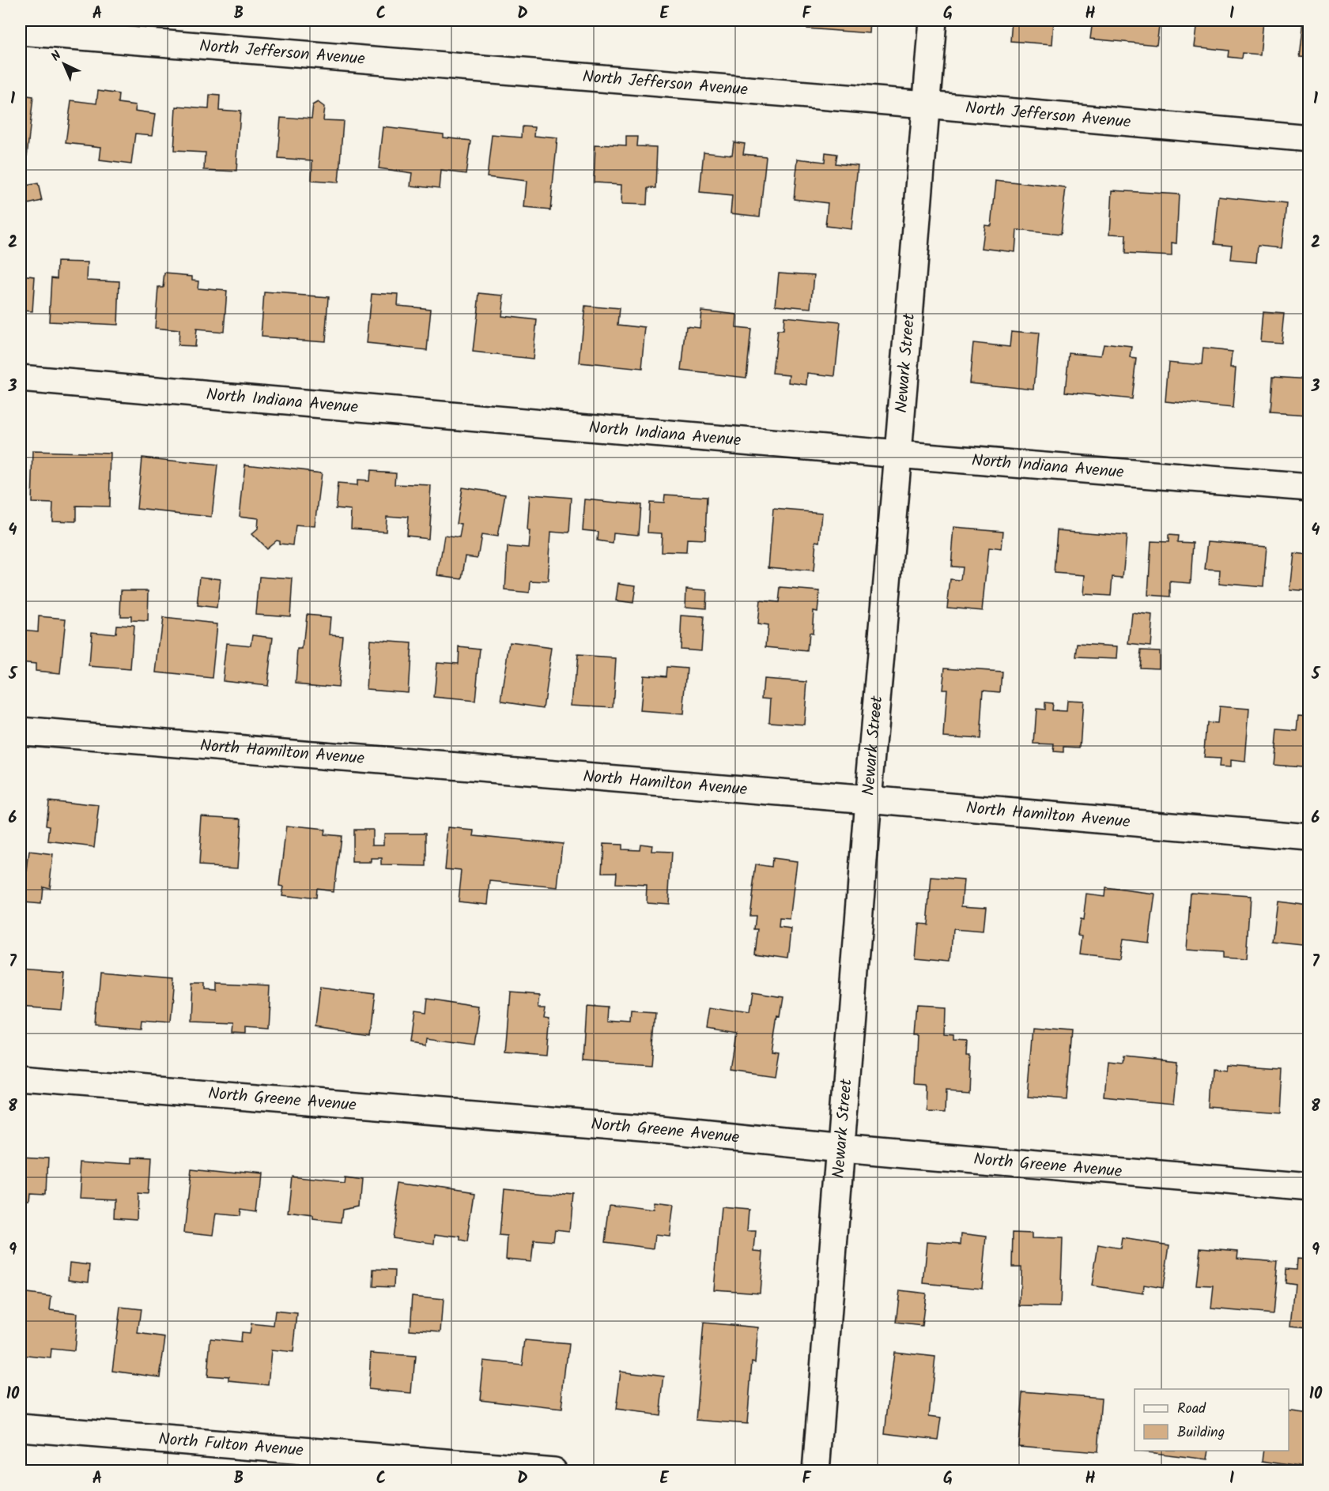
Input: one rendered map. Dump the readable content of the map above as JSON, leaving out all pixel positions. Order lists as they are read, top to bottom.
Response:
{
  "streets": {
    "street": [
      "North Jefferson Avenue",
      "Newark Street",
      "North Indiana Avenue",
      "North Hamilton Avenue",
      "North Greene Avenue",
      "North Fulton Avenue"
    ]
  },
  "crossings": [
    ["North Jefferson Avenue", "Newark Street"],
    ["Newark Street", "North Indiana Avenue"],
    ["Newark Street", "North Hamilton Avenue"],
    ["Newark Street", "North Greene Avenue"]
  ],
  "legend": ["Road", "Building"],
  "north": "top left",
  "grid": {
    "columns": [
      "A",
      "B",
      "C",
      "D",
      "E",
      "F",
      "G",
      "H",
      "I"
    ],
    "rows": [
      "1",
      "2",
      "3",
      "4",
      "5",
      "6",
      "7",
      "8",
      "9",
      "10"
    ]
  }
}
